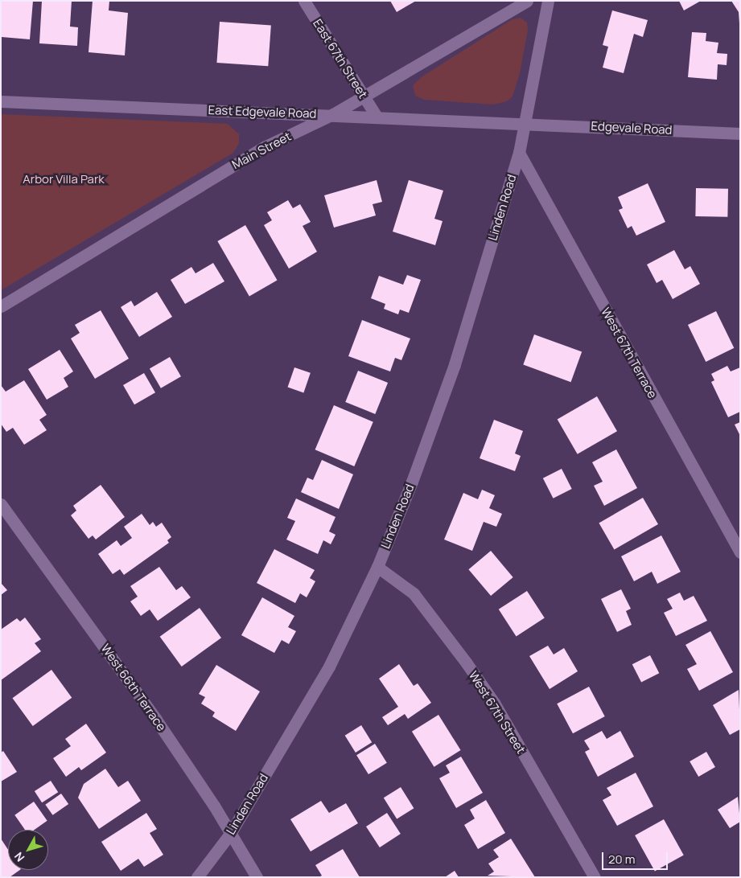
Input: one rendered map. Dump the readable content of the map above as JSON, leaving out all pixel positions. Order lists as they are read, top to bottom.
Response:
{
  "streets": {
    "street": [
      "East 67th Street",
      "East Edgevale Road",
      "Edgevale Road",
      "Main Street",
      "Linden Road",
      "West 67th Terrace",
      "West 66th Terrace",
      "West 67th Street"
    ]
  },
  "crossings": [
    ["East 67th Street", "East Edgevale Road"],
    ["East 67th Street", "Main Street"],
    ["East Edgevale Road", "Edgevale Road"],
    ["East Edgevale Road", "Main Street"],
    ["East Edgevale Road", "Linden Road"],
    ["Edgevale Road", "Linden Road"],
    ["Linden Road", "West 67th Terrace"],
    ["Linden Road", "West 66th Terrace"],
    ["Linden Road", "West 67th Street"]
  ],
  "parks": ["Arbor Villa Park"],
  "scale_bar": "20 m",
  "north": "bottom left"
}
